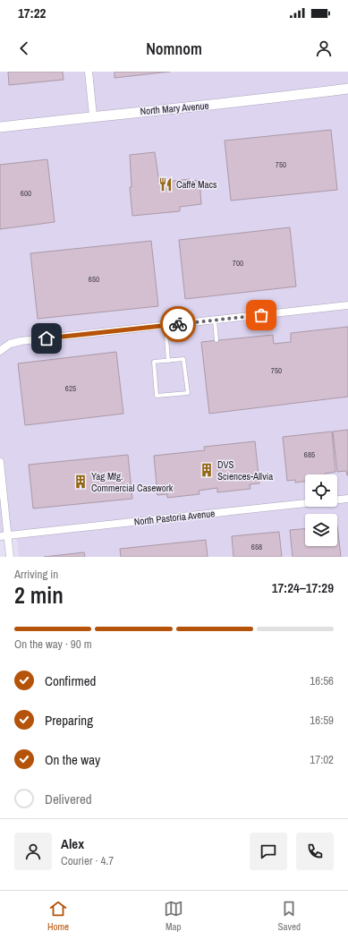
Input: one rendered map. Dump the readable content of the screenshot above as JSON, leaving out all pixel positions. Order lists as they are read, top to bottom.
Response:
{
  "streets": {
    "street": ["North Mary Avenue", "North Pastoria Avenue"]
  },
  "places": {
    "restaurant": ["Caffè Macs"],
    "building": ["DVS Sciences-Allvia", "Yag Mfg. Commercial Casework"]
  },
  "house_numbers": [
    "750",
    "600",
    "700",
    "650",
    "750",
    "625",
    "685",
    "658"
  ],
  "page": {
    "status": "17:22",
    "header": "Nomnom",
    "heading": ["2 min", "Arriving in", "17:24–17:29"],
    "panel": ["Alex", "Courier · 4.7"],
    "bar": "On the way · 90 m",
    "list": [
      ["Confirmed", "16:56"],
      ["Preparing", "16:59"],
      ["On the way", "17:02"],
      "Delivered"
    ],
    "tabs": ["Home", "Map", "Saved"]
  }
}
